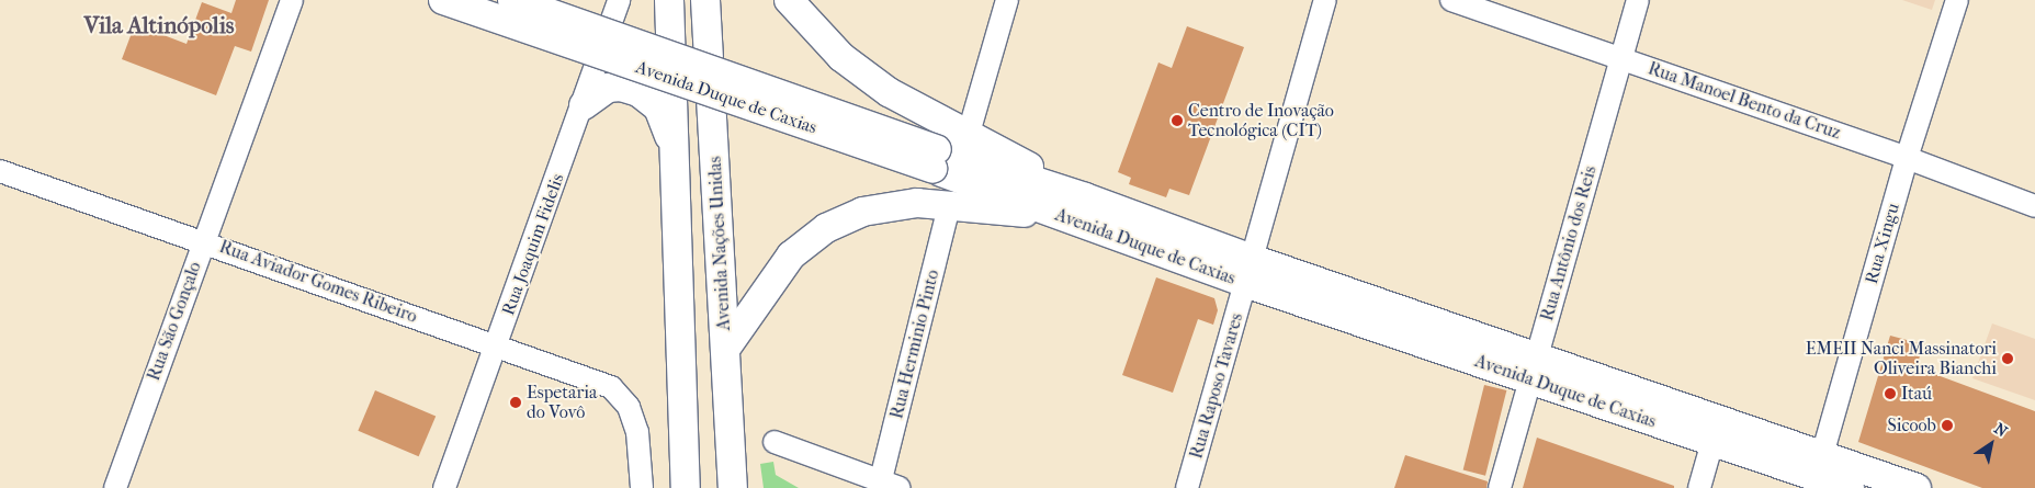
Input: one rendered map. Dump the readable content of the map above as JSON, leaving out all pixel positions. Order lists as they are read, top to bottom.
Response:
{
  "streets": {
    "main road": ["Avenida Duque de Caxias", "Avenida Nações Unidas"],
    "street": [
      "Rua Manoel Bento da Cruz",
      "Rua Antônio dos Reis",
      "Rua Xingu",
      "Rua Joaquim Fidelis",
      "Rua Aviador Gomes Ribeiro",
      "Rua São Gonçalo",
      "Rua Herminio Pinto",
      "Rua Raposo Tavares"
    ]
  },
  "crossings": [
    ["Avenida Duque de Caxias", "Rua Antônio dos Reis"],
    ["Avenida Duque de Caxias", "Rua Xingu"],
    ["Avenida Duque de Caxias", "Rua Raposo Tavares"],
    ["Rua Manoel Bento da Cruz", "Rua Antônio dos Reis"],
    ["Rua Manoel Bento da Cruz", "Rua Xingu"],
    ["Rua Joaquim Fidelis", "Rua Aviador Gomes Ribeiro"],
    ["Rua Aviador Gomes Ribeiro", "Rua São Gonçalo"]
  ],
  "districts": ["Vila Altinópolis"],
  "places": [
    "Centro de Inovação Tecnológica (CIT)",
    "EMEII Nanci Massinatori Oliveira Bianchi",
    "Itaú",
    "Espetaria do Vovô",
    "Sicoob"
  ],
  "north": "top right"
}
